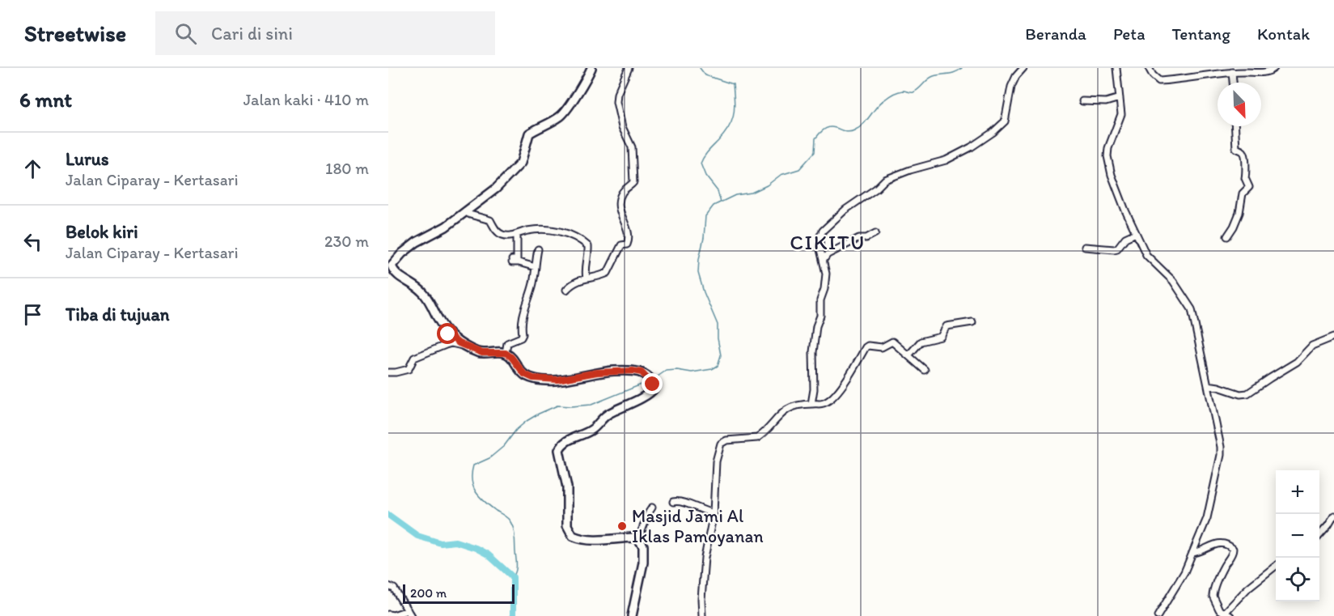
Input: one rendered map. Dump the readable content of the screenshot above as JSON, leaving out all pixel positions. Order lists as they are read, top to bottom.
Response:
{
  "districts": ["CIKITU"],
  "places": ["Masjid Jami Al Iklas Pamoyanan"],
  "scale_bar": "200 m",
  "north": "bottom right",
  "page": {
    "header": "Streetwise",
    "search": "Cari di sini",
    "nav": [
      "Beranda",
      "Peta",
      "Tentang",
      "Kontak"
    ],
    "heading": ["6 mnt", "Jalan kaki · 410 m"],
    "list": [
      ["Lurus", "Jalan Ciparay - Kertasari", "180 m"],
      ["Belok kiri", "Jalan Ciparay - Kertasari", "230 m"],
      "Tiba di tujuan"
    ],
    "map_buttons": ["+", "−"],
    "scale": "200 m"
  }
}
